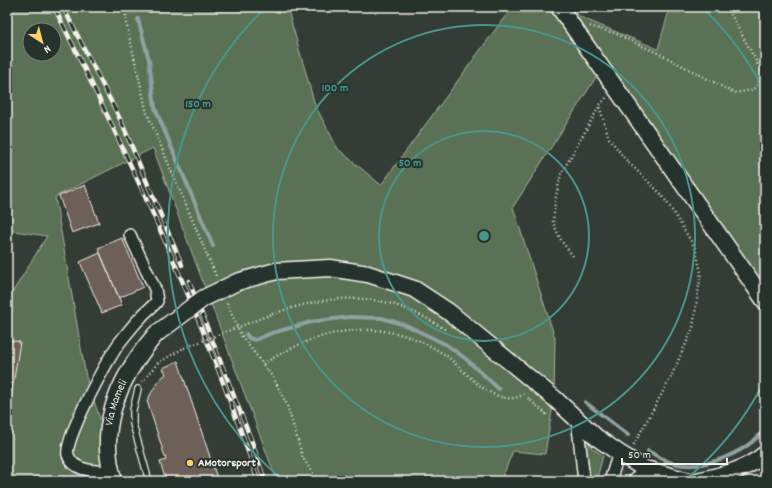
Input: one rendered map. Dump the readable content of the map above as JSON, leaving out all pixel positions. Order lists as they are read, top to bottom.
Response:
{
  "streets": {
    "main road": ["Via Mameli"]
  },
  "places": ["AMotorsport"],
  "scale_bar": "50 m",
  "north": "bottom right",
  "rings": ["100 m", "150 m", "50 m"]
}
